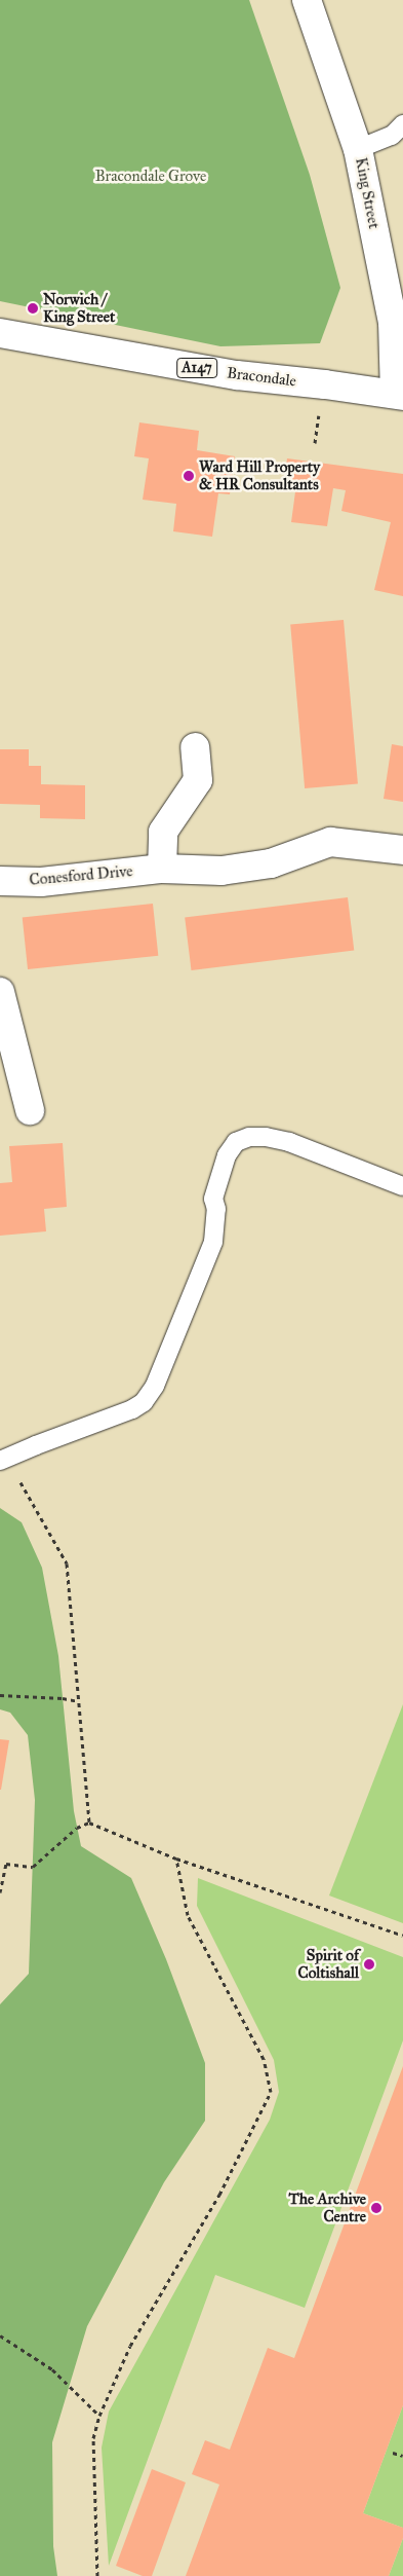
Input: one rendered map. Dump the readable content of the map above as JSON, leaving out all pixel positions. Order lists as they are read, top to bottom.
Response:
{
  "streets": {
    "main road": [
      "King Street",
      "A147",
      "Bracondale",
      "Conesford Drive"
    ]
  },
  "crossings": [
    ["King Street", "Bracondale"]
  ],
  "parks": ["Bracondale Grove"],
  "places": [
    "Norwich / King Street",
    "Ward Hill Property & HR Consultants",
    "Spirit of Coltishall",
    "The Archive Centre"
  ]
}
